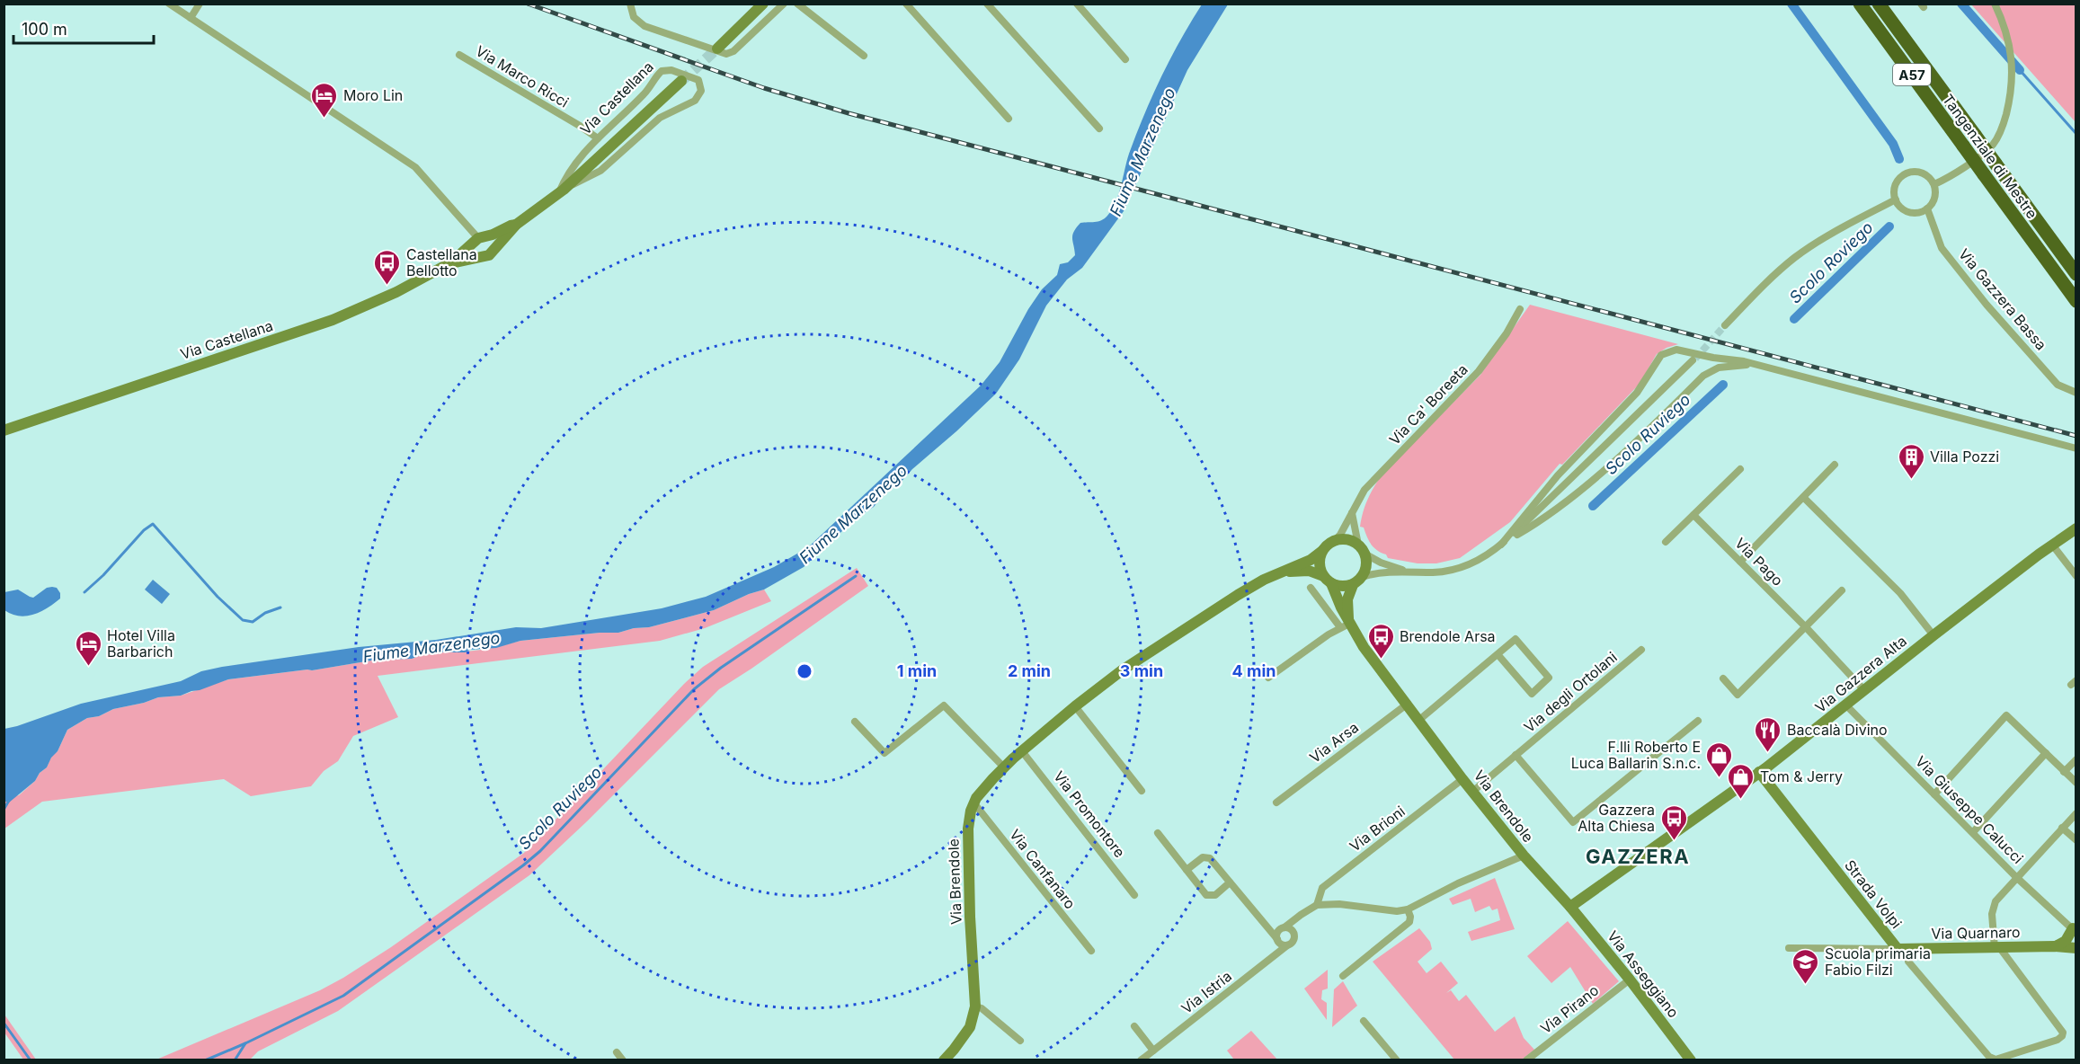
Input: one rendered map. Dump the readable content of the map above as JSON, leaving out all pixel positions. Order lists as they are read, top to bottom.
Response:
{
  "streets": {
    "highway": ["A57", "Tangenziale di Mestre"],
    "street": [
      "Via Marco Ricci",
      "Via Castellana",
      "Via Gazzera Bassa",
      "Via Ca' Boreeta",
      "Via Pago",
      "Via Gazzera Alta",
      "Via degli Ortolani",
      "Via Arsa",
      "Via Brendole",
      "Via Giuseppe Calucci",
      "Via Promontore",
      "Via Brioni",
      "Via Canfanaro",
      "Strada Volpi",
      "Via Quarnaro",
      "Via Asseggiano",
      "Via Istria",
      "Via Pirano"
    ]
  },
  "crossings": [
    ["A57", "Tangenziale di Mestre"],
    ["Via Marco Ricci", "Via Castellana"],
    ["Via Ca' Boreeta", "Via Brendole"],
    ["Via Pago", "Via Gazzera Alta"],
    ["Via Gazzera Alta", "Via Brendole"],
    ["Via Gazzera Alta", "Via Giuseppe Calucci"],
    ["Via Gazzera Alta", "Strada Volpi"],
    ["Via Gazzera Alta", "Via Asseggiano"],
    ["Via degli Ortolani", "Via Brendole"],
    ["Via Arsa", "Via Brendole"],
    ["Via Brendole", "Via Promontore"],
    ["Via Brendole", "Via Brioni"],
    ["Via Brendole", "Via Canfanaro"],
    ["Via Brendole", "Via Asseggiano"],
    ["Strada Volpi", "Via Quarnaro"],
    ["Via Asseggiano", "Via Pirano"]
  ],
  "districts": ["GAZZERA"],
  "water": ["Fiume Marzenego", "Scolo Roviego", "Scolo Ruviego"],
  "places": {
    "hotel": ["Moro Lin", "Hotel Villa Barbarich"],
    "bus stop": ["Castellana Bellotto", "Brendole Arsa", "Gazzera Alta Chiesa"],
    "building": ["Villa Pozzi"],
    "restaurant": ["Baccalà Divino"],
    "shop": ["F.lli Roberto E Luca Ballarin S.n.c.", "Tom & Jerry"],
    "school or university": ["Scuola primaria Fabio Filzi"]
  },
  "scale_bar": "100 m",
  "rings": [
    "1 min",
    "2 min",
    "3 min",
    "4 min"
  ]
}
